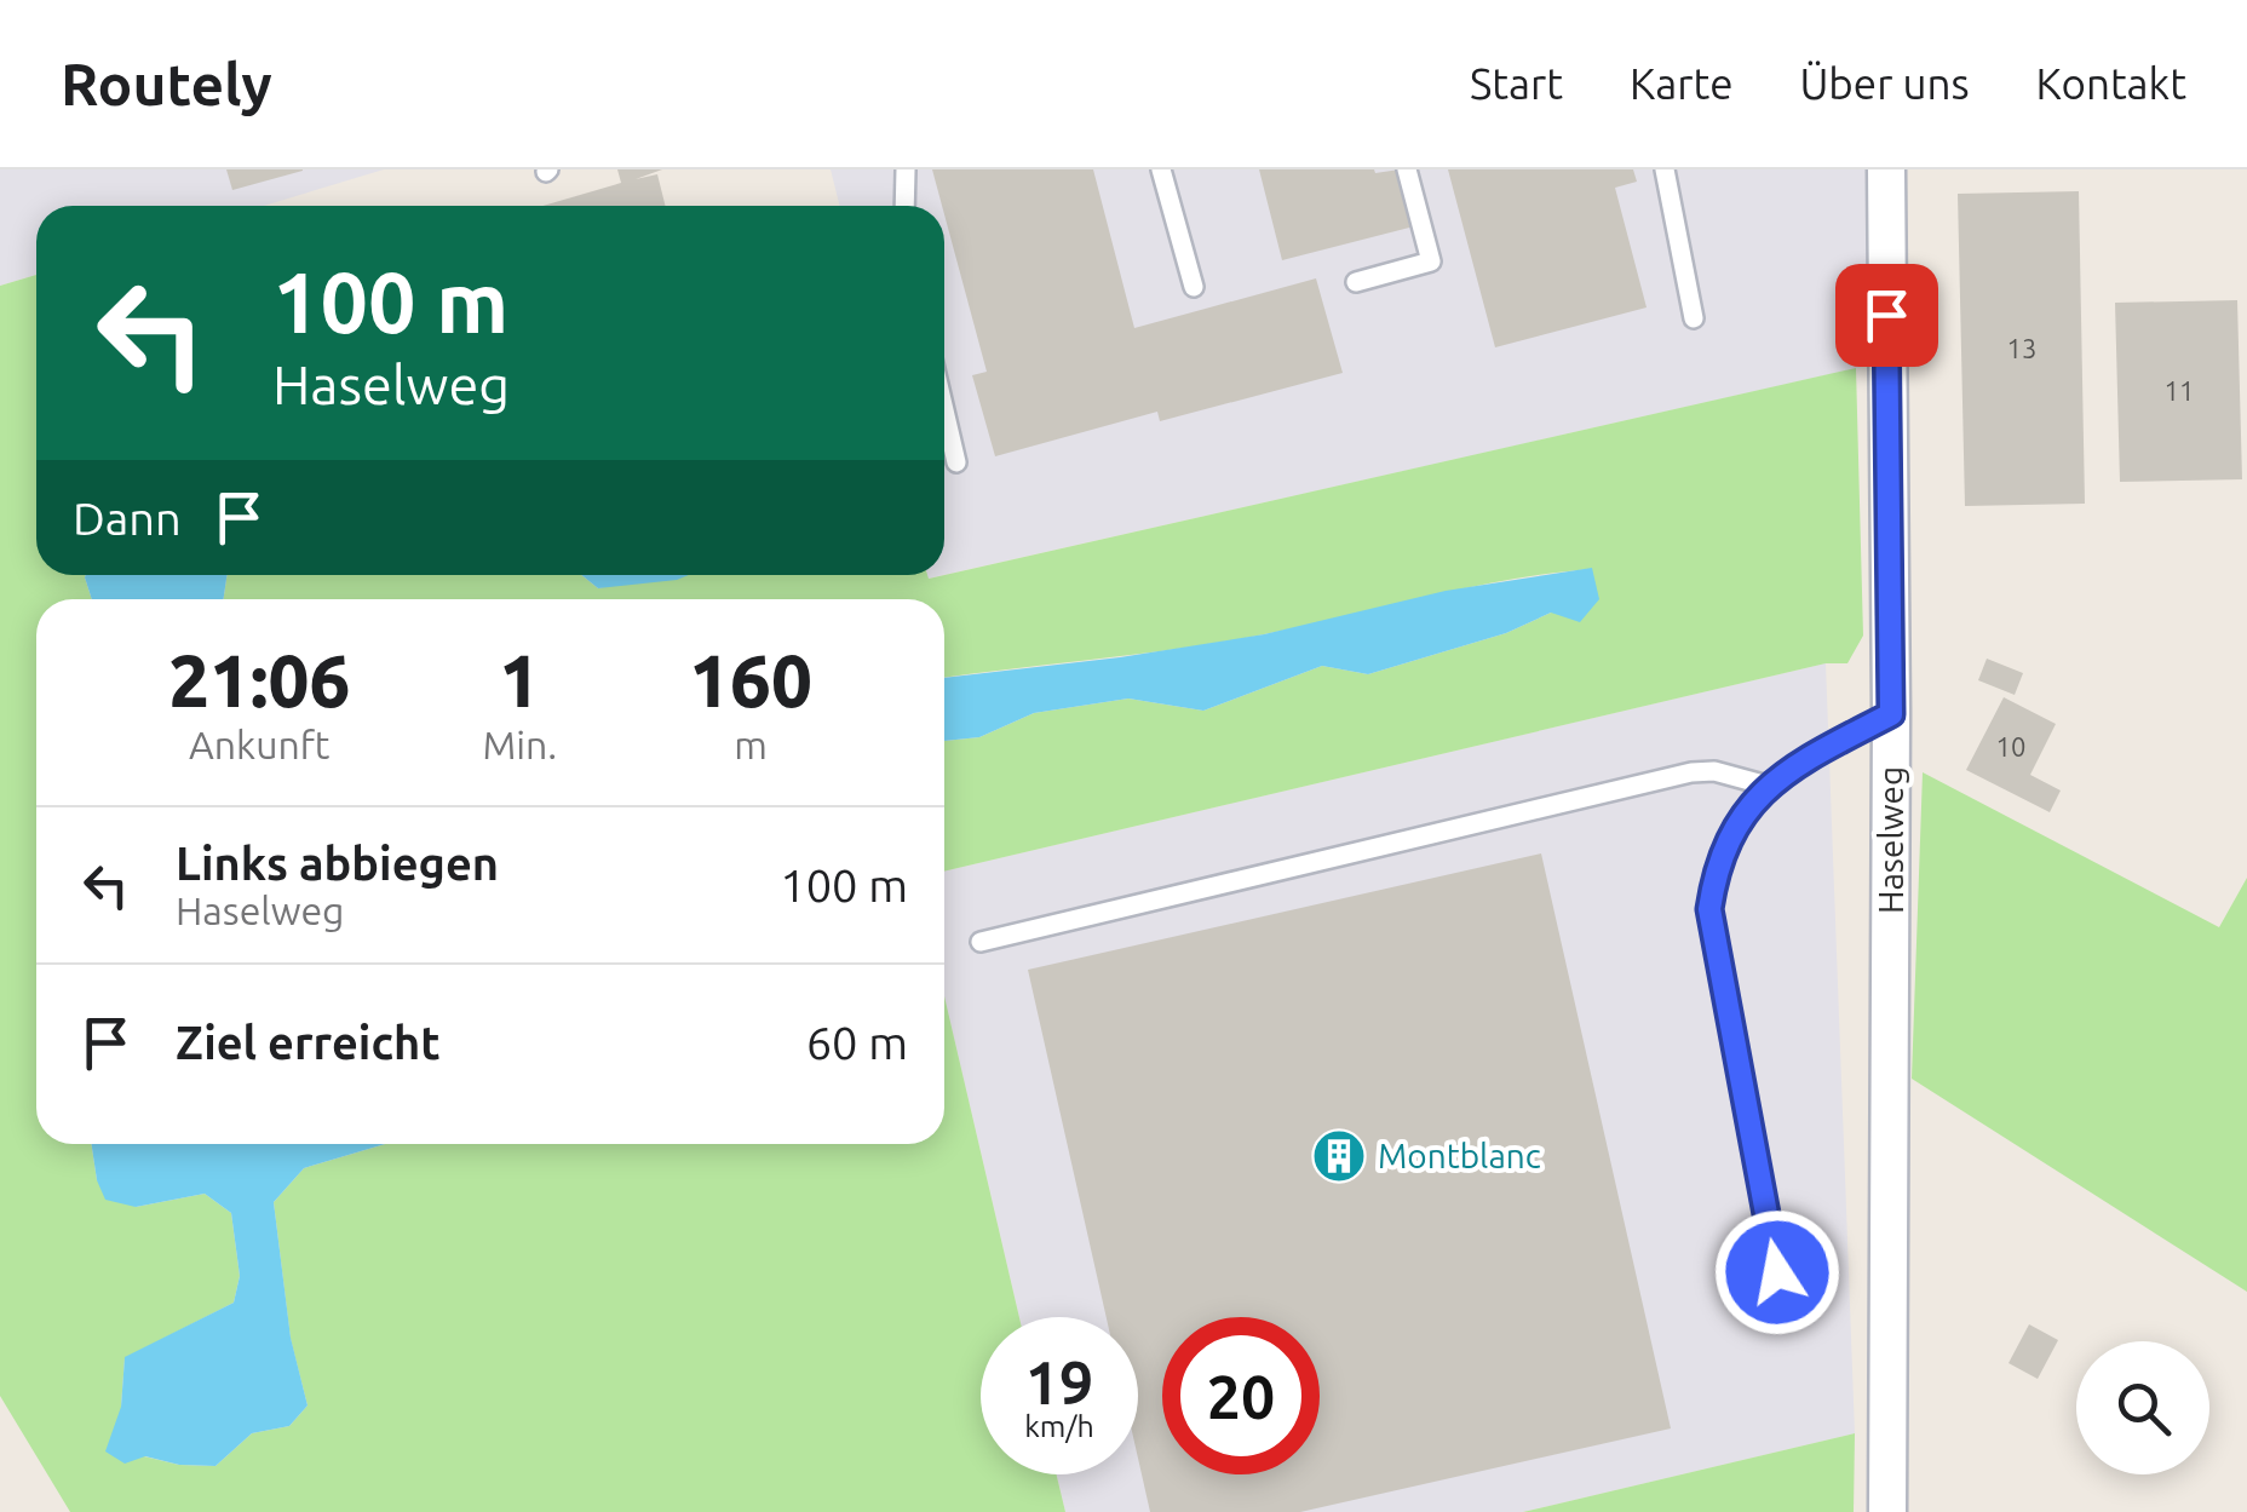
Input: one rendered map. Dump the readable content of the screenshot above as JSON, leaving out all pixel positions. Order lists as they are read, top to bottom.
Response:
{
  "streets": {
    "street": ["Haselweg"]
  },
  "places": {
    "building": ["Montblanc"]
  },
  "house_numbers": ["13", "11", "10"],
  "page": {
    "header": "Routely",
    "nav": [
      "Start",
      "Karte",
      "Über uns",
      "Kontakt"
    ],
    "turn": ["100 m", "Haselweg"],
    "then": "Dann",
    "eta": [
      "21:06",
      "Ankunft",
      "1",
      "Min.",
      "160",
      "m"
    ],
    "list": [
      {
        "name": "Links abbiegen",
        "note": "Haselweg",
        "value": "100 m"
      },
      {
        "name": "Ziel erreicht",
        "value": "60 m"
      }
    ],
    "speed": "19 km/h",
    "limit": "20"
  }
}
